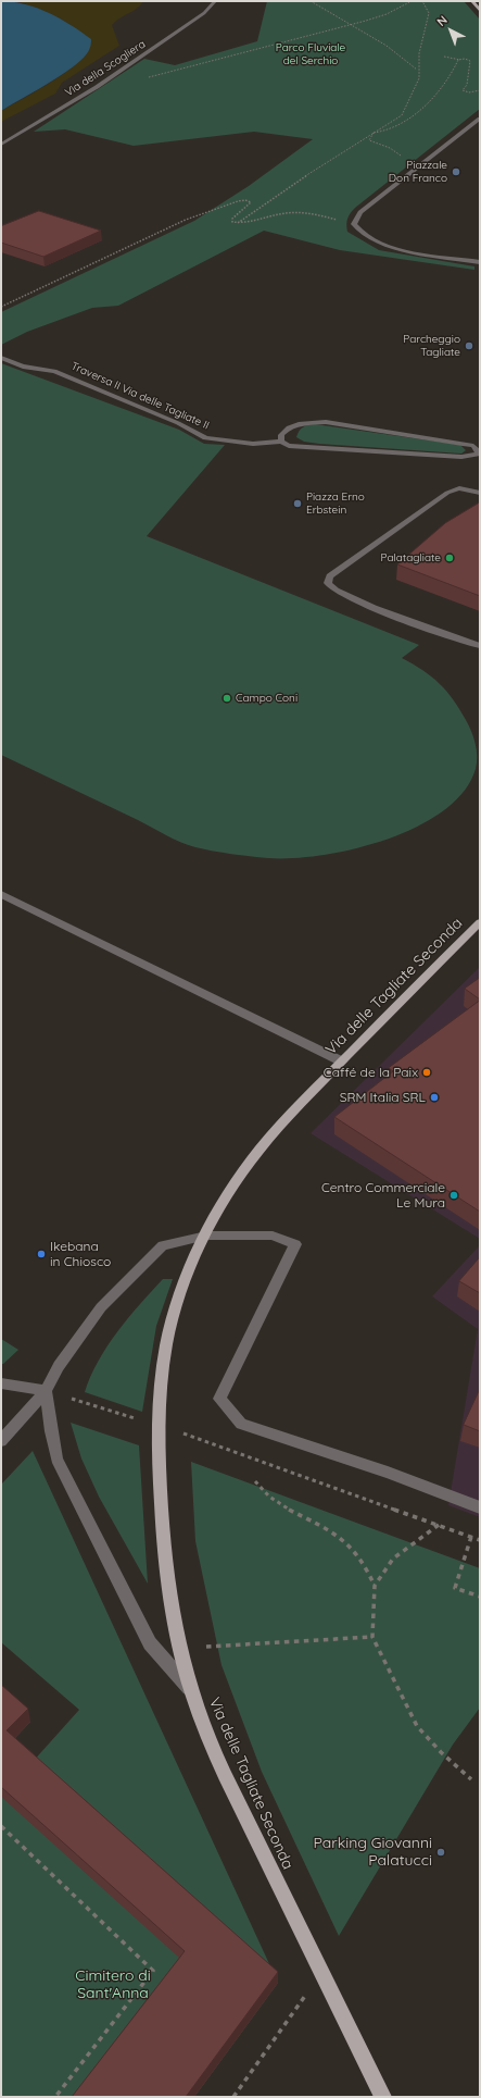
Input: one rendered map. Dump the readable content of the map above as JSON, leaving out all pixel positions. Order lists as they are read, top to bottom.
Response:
{
  "streets": {
    "main road": ["Via delle Tagliate Seconda"],
    "street": ["Via della Scogliera", "Traversa II Via delle Tagliate II"]
  },
  "parks": ["Parco Fluviale del Serchio", "Cimitero di Sant'Anna"],
  "places": [
    "Piazzale Don Franco",
    "Parcheggio Tagliate",
    "Piazza Erno Erbstein",
    "Palatagliate",
    "Campo Coni",
    "Caffé de la Paix",
    "SRM Italia SRL",
    "Centro Commerciale Le Mura",
    "Ikebana in Chiosco",
    "Parking Giovanni Palatucci"
  ],
  "north": "top left"
}
